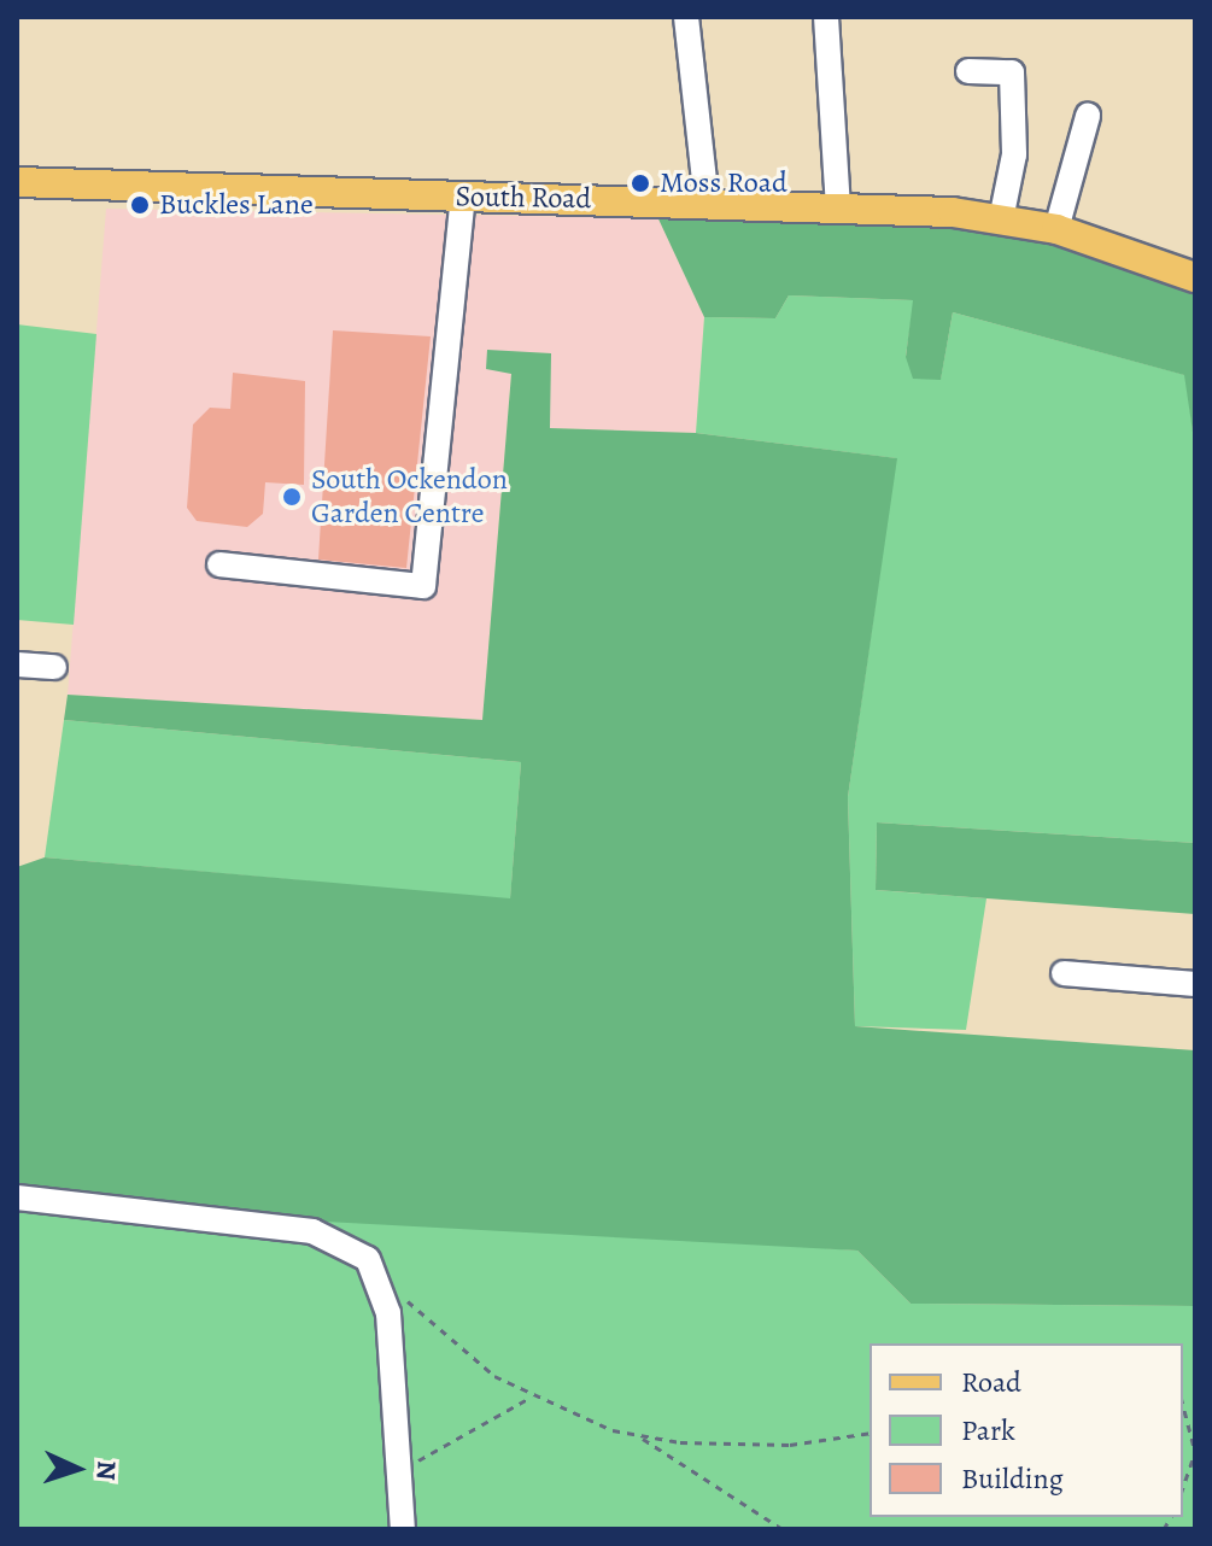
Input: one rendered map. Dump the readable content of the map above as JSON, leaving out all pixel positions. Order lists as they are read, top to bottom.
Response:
{
  "streets": {
    "main road": ["South Road"]
  },
  "places": ["Moss Road", "Buckles Lane", "South Ockendon Garden Centre"],
  "legend": ["Road", "Park", "Building"],
  "north": "right"
}
